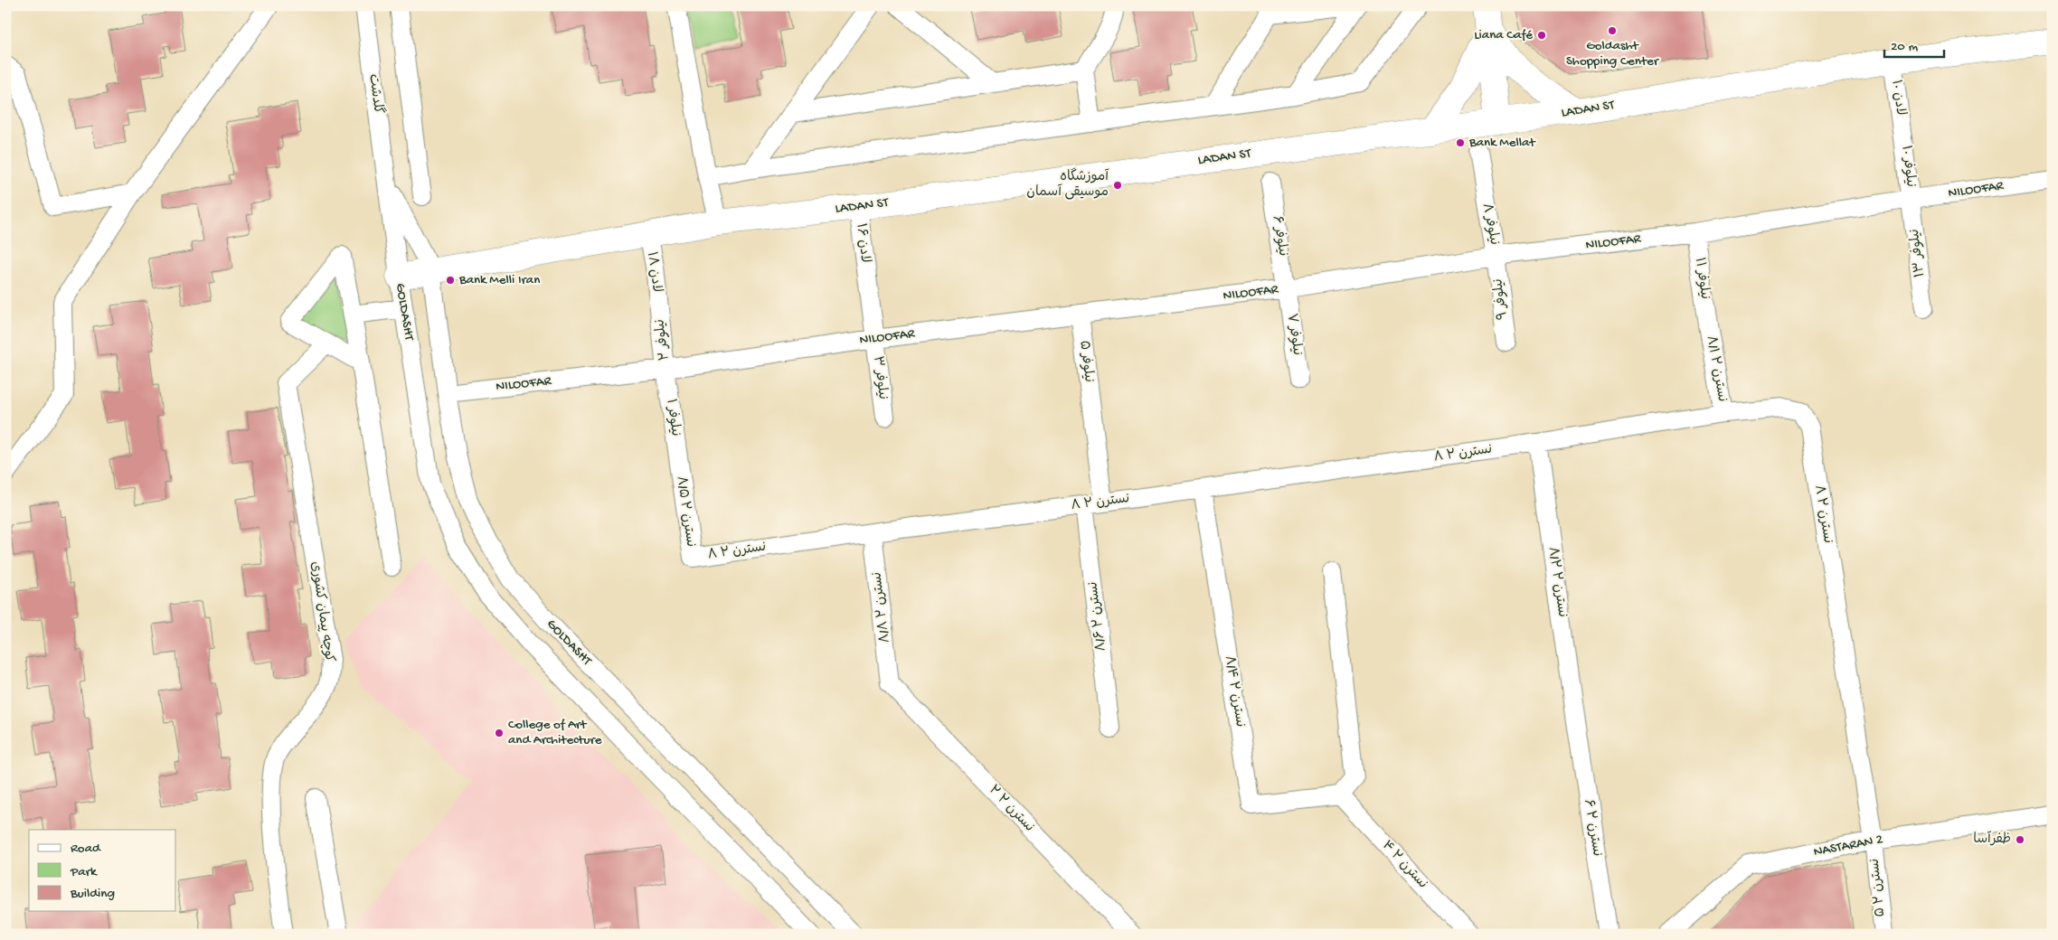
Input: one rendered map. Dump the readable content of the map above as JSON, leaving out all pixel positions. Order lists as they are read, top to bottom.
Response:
{
  "streets": {
    "street": [
      "گلدشت",
      "۱۰ لادن",
      "LADAN ST",
      "۱۰ نیلوفر",
      "NILOOFAR",
      "۸ نیلوفر",
      "۶ نیلوفر",
      "۱۶ لادن",
      "۱۳ نیلوفر",
      "۱۸ لادن",
      "۱۱ نیلوفر",
      "۹ نیلوفر",
      "GOLDASHT",
      "۷ نیلوفر",
      "۲ نیلوفر",
      "۵ نیلوفر",
      "۸/۱ نسترن ۲",
      "۳ نیلوفر",
      "۱ نیلوفر",
      "۸ نسترن ۲",
      "۸/۵ نسترن ۲",
      "۸/۲ نسترن ۲",
      "۸/۸ نسترن ۲",
      "کوچه پیمان کشوری",
      "۸/۶ نسترن ۲",
      "۸/۴ نسترن ۲",
      "۲ نسترن ۲",
      "۶ نسترن ۲",
      "NASTARAN 2",
      "۴ نسترن ۲",
      "۵ نسترن ۲"
    ]
  },
  "crossings": [
    ["گلدشت", "LADAN ST"],
    ["گلدشت", "GOLDASHT"],
    ["۱۰ لادن", "LADAN ST"],
    ["۱۰ لادن", "۱۰ نیلوفر"],
    ["LADAN ST", "۱۶ لادن"],
    ["LADAN ST", "۱۸ لادن"],
    ["LADAN ST", "GOLDASHT"],
    ["۱۰ نیلوفر", "NILOOFAR"],
    ["۱۰ نیلوفر", "۱۳ نیلوفر"],
    ["NILOOFAR", "۸ نیلوفر"],
    ["NILOOFAR", "۶ نیلوفر"],
    ["NILOOFAR", "۱۶ لادن"],
    ["NILOOFAR", "۱۳ نیلوفر"],
    ["NILOOFAR", "۱۱ نیلوفر"],
    ["NILOOFAR", "۹ نیلوفر"],
    ["NILOOFAR", "GOLDASHT"],
    ["NILOOFAR", "۷ نیلوفر"],
    ["NILOOFAR", "۲ نیلوفر"],
    ["NILOOFAR", "۵ نیلوفر"],
    ["NILOOFAR", "۳ نیلوفر"],
    ["NILOOFAR", "۱ نیلوفر"],
    ["۸ نیلوفر", "۹ نیلوفر"],
    ["۶ نیلوفر", "۷ نیلوفر"],
    ["۱۶ لادن", "۳ نیلوفر"],
    ["۱۸ لادن", "۲ نیلوفر"],
    ["۱۱ نیلوفر", "۸/۱ نسترن ۲"],
    ["۲ نیلوفر", "۱ نیلوفر"],
    ["۵ نیلوفر", "۸ نسترن ۲"],
    ["۸/۱ نسترن ۲", "۸ نسترن ۲"],
    ["۱ نیلوفر", "۸/۵ نسترن ۲"],
    ["۸ نسترن ۲", "۸/۵ نسترن ۲"],
    ["۸ نسترن ۲", "۸/۲ نسترن ۲"],
    ["۸ نسترن ۲", "۸/۸ نسترن ۲"],
    ["۸ نسترن ۲", "۸/۶ نسترن ۲"],
    ["۸ نسترن ۲", "۸/۴ نسترن ۲"],
    ["۸ نسترن ۲", "NASTARAN 2"],
    ["۸ نسترن ۲", "۵ نسترن ۲"],
    ["۸/۲ نسترن ۲", "۶ نسترن ۲"],
    ["۸/۸ نسترن ۲", "۲ نسترن ۲"],
    ["۸/۴ نسترن ۲", "۴ نسترن ۲"],
    ["NASTARAN 2", "۵ نسترن ۲"]
  ],
  "places": [
    "Goldasht Shopping Center",
    "Liana Café",
    "Bank Mellat",
    "آموزشگاه موسیقی آسمان",
    "Bank Melli Iran",
    "College of Art and Architecture",
    "ظفرآسا"
  ],
  "legend": ["Road", "Park", "Building"],
  "scale_bar": "20 m"
}
